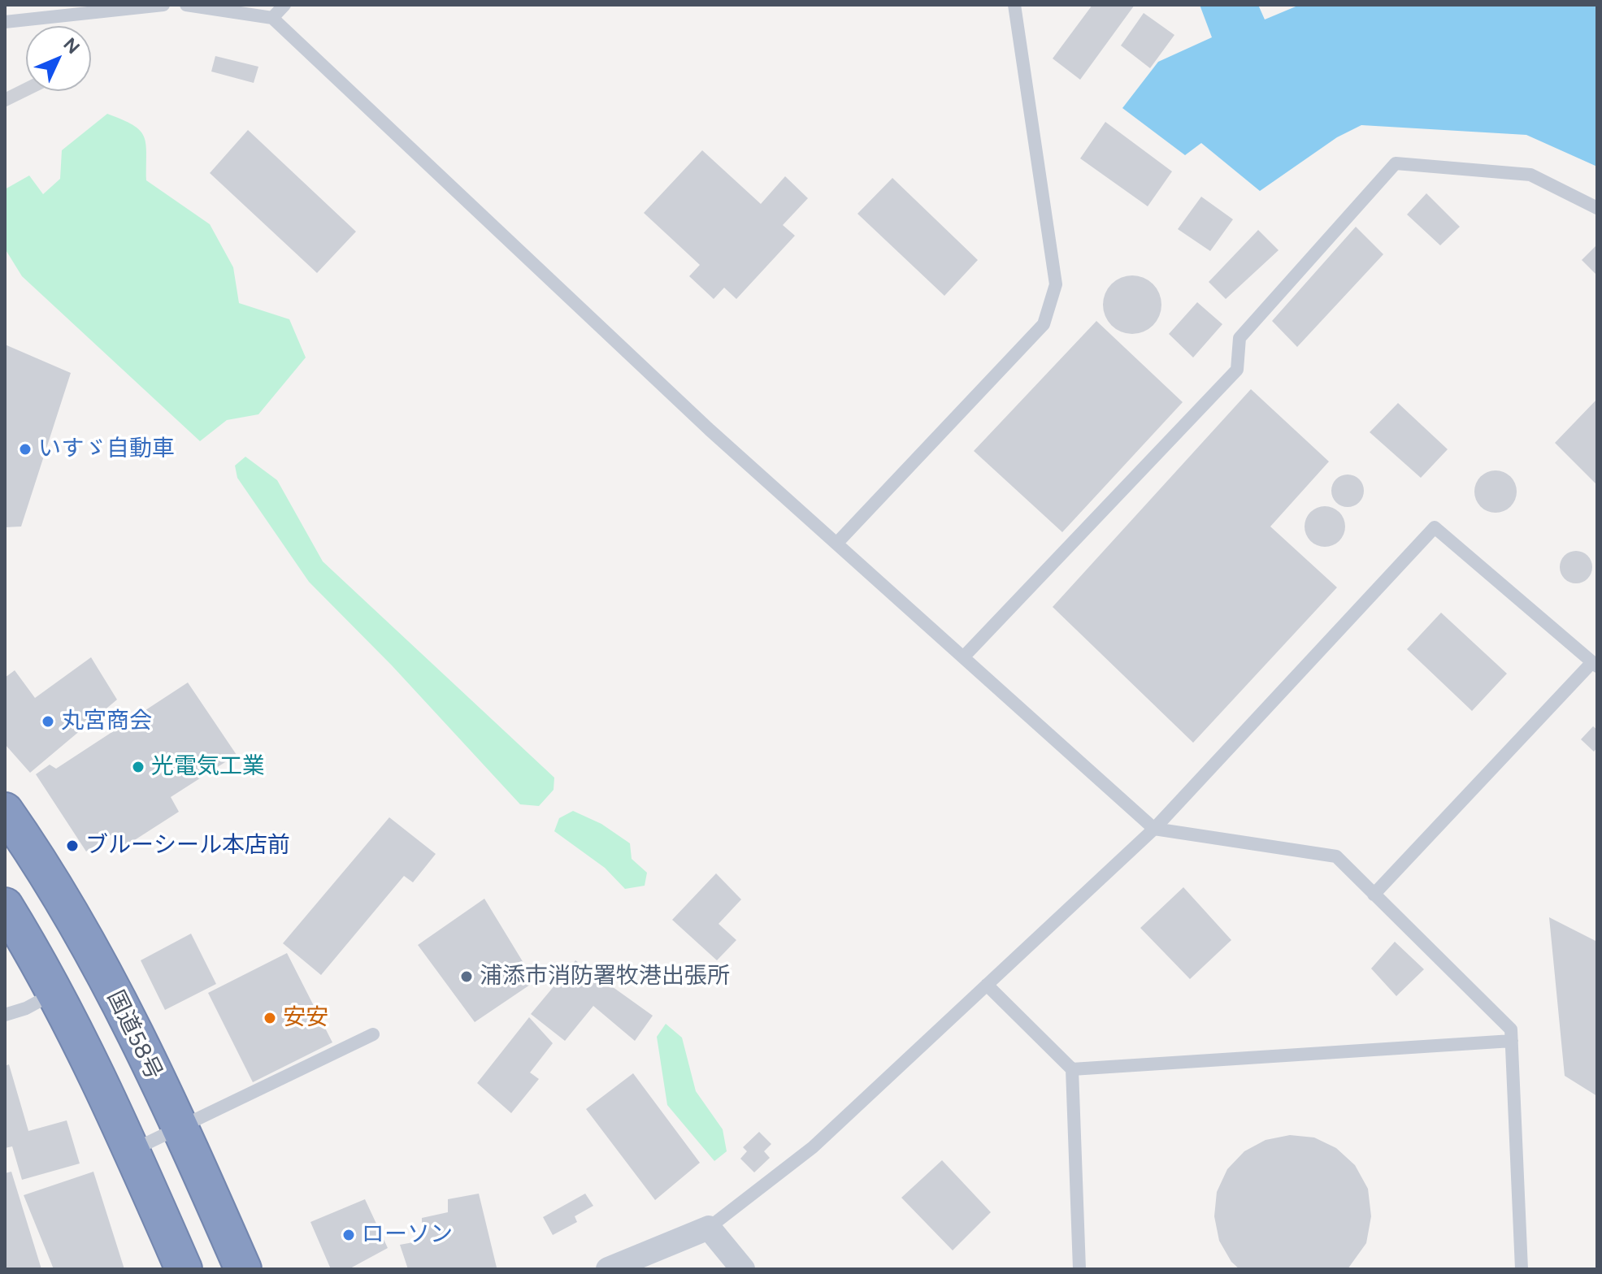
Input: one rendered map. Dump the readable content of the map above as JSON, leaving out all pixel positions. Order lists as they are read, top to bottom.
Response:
{
  "streets": {
    "highway": ["国道58号"]
  },
  "places": [
    "いすゞ自動車",
    "丸宮商会",
    "光電気工業",
    "ブルーシール本店前",
    "浦添市消防署牧港出張所",
    "安安",
    "ローソン"
  ],
  "north": "top right"
}
